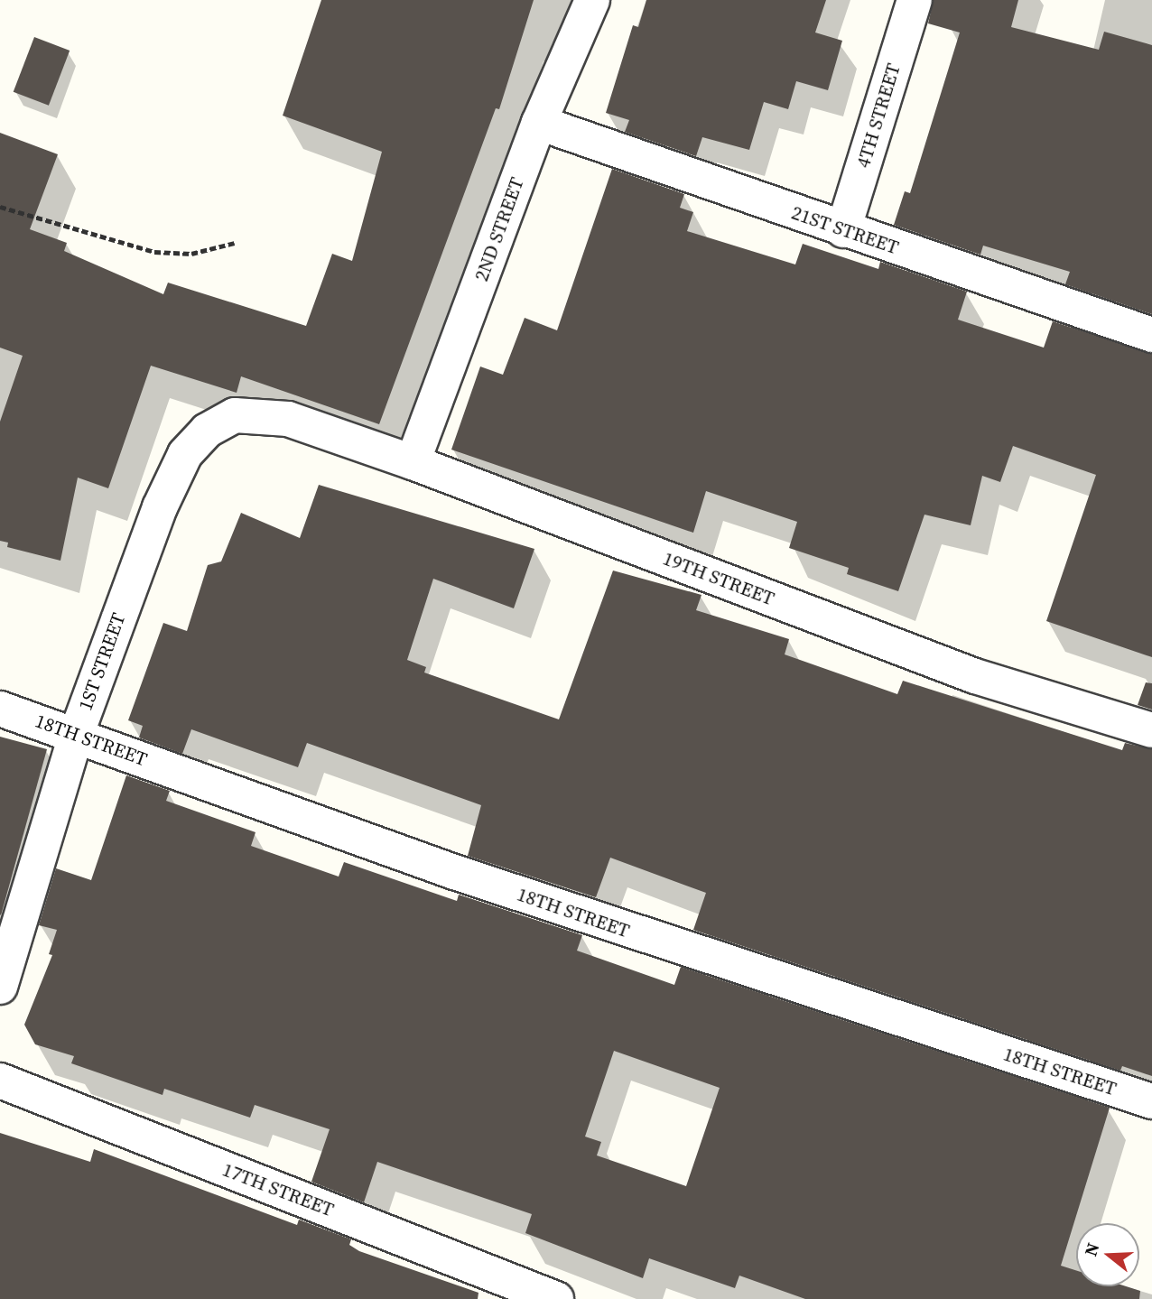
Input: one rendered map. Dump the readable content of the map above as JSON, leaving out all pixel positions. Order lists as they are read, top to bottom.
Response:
{
  "streets": {
    "street": [
      "4TH STREET",
      "2ND STREET",
      "21ST STREET",
      "19TH STREET",
      "1ST STREET",
      "18TH STREET",
      "17TH STREET"
    ]
  },
  "crossings": [
    ["4TH STREET", "21ST STREET"],
    ["2ND STREET", "21ST STREET"],
    ["2ND STREET", "19TH STREET"],
    ["19TH STREET", "1ST STREET"],
    ["1ST STREET", "18TH STREET"]
  ],
  "north": "left"
}
